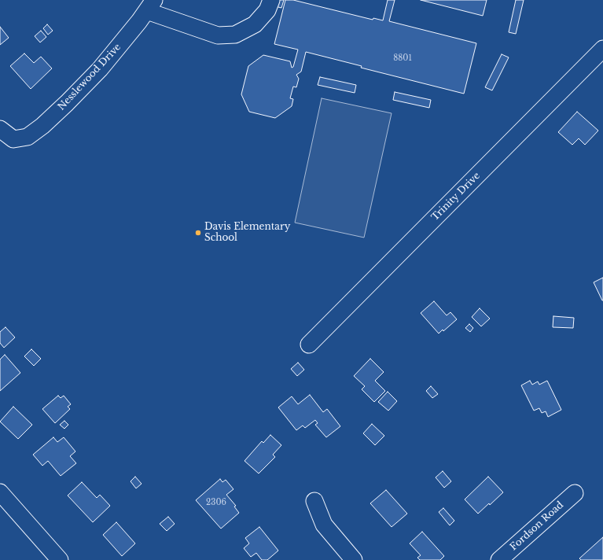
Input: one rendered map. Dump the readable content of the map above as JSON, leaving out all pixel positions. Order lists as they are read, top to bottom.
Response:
{
  "streets": {
    "street": ["Nesslewood Drive", "Trinity Drive", "Fordson Road"]
  },
  "places": ["Davis Elementary School"],
  "house_numbers": ["8801", "2306"]
}
